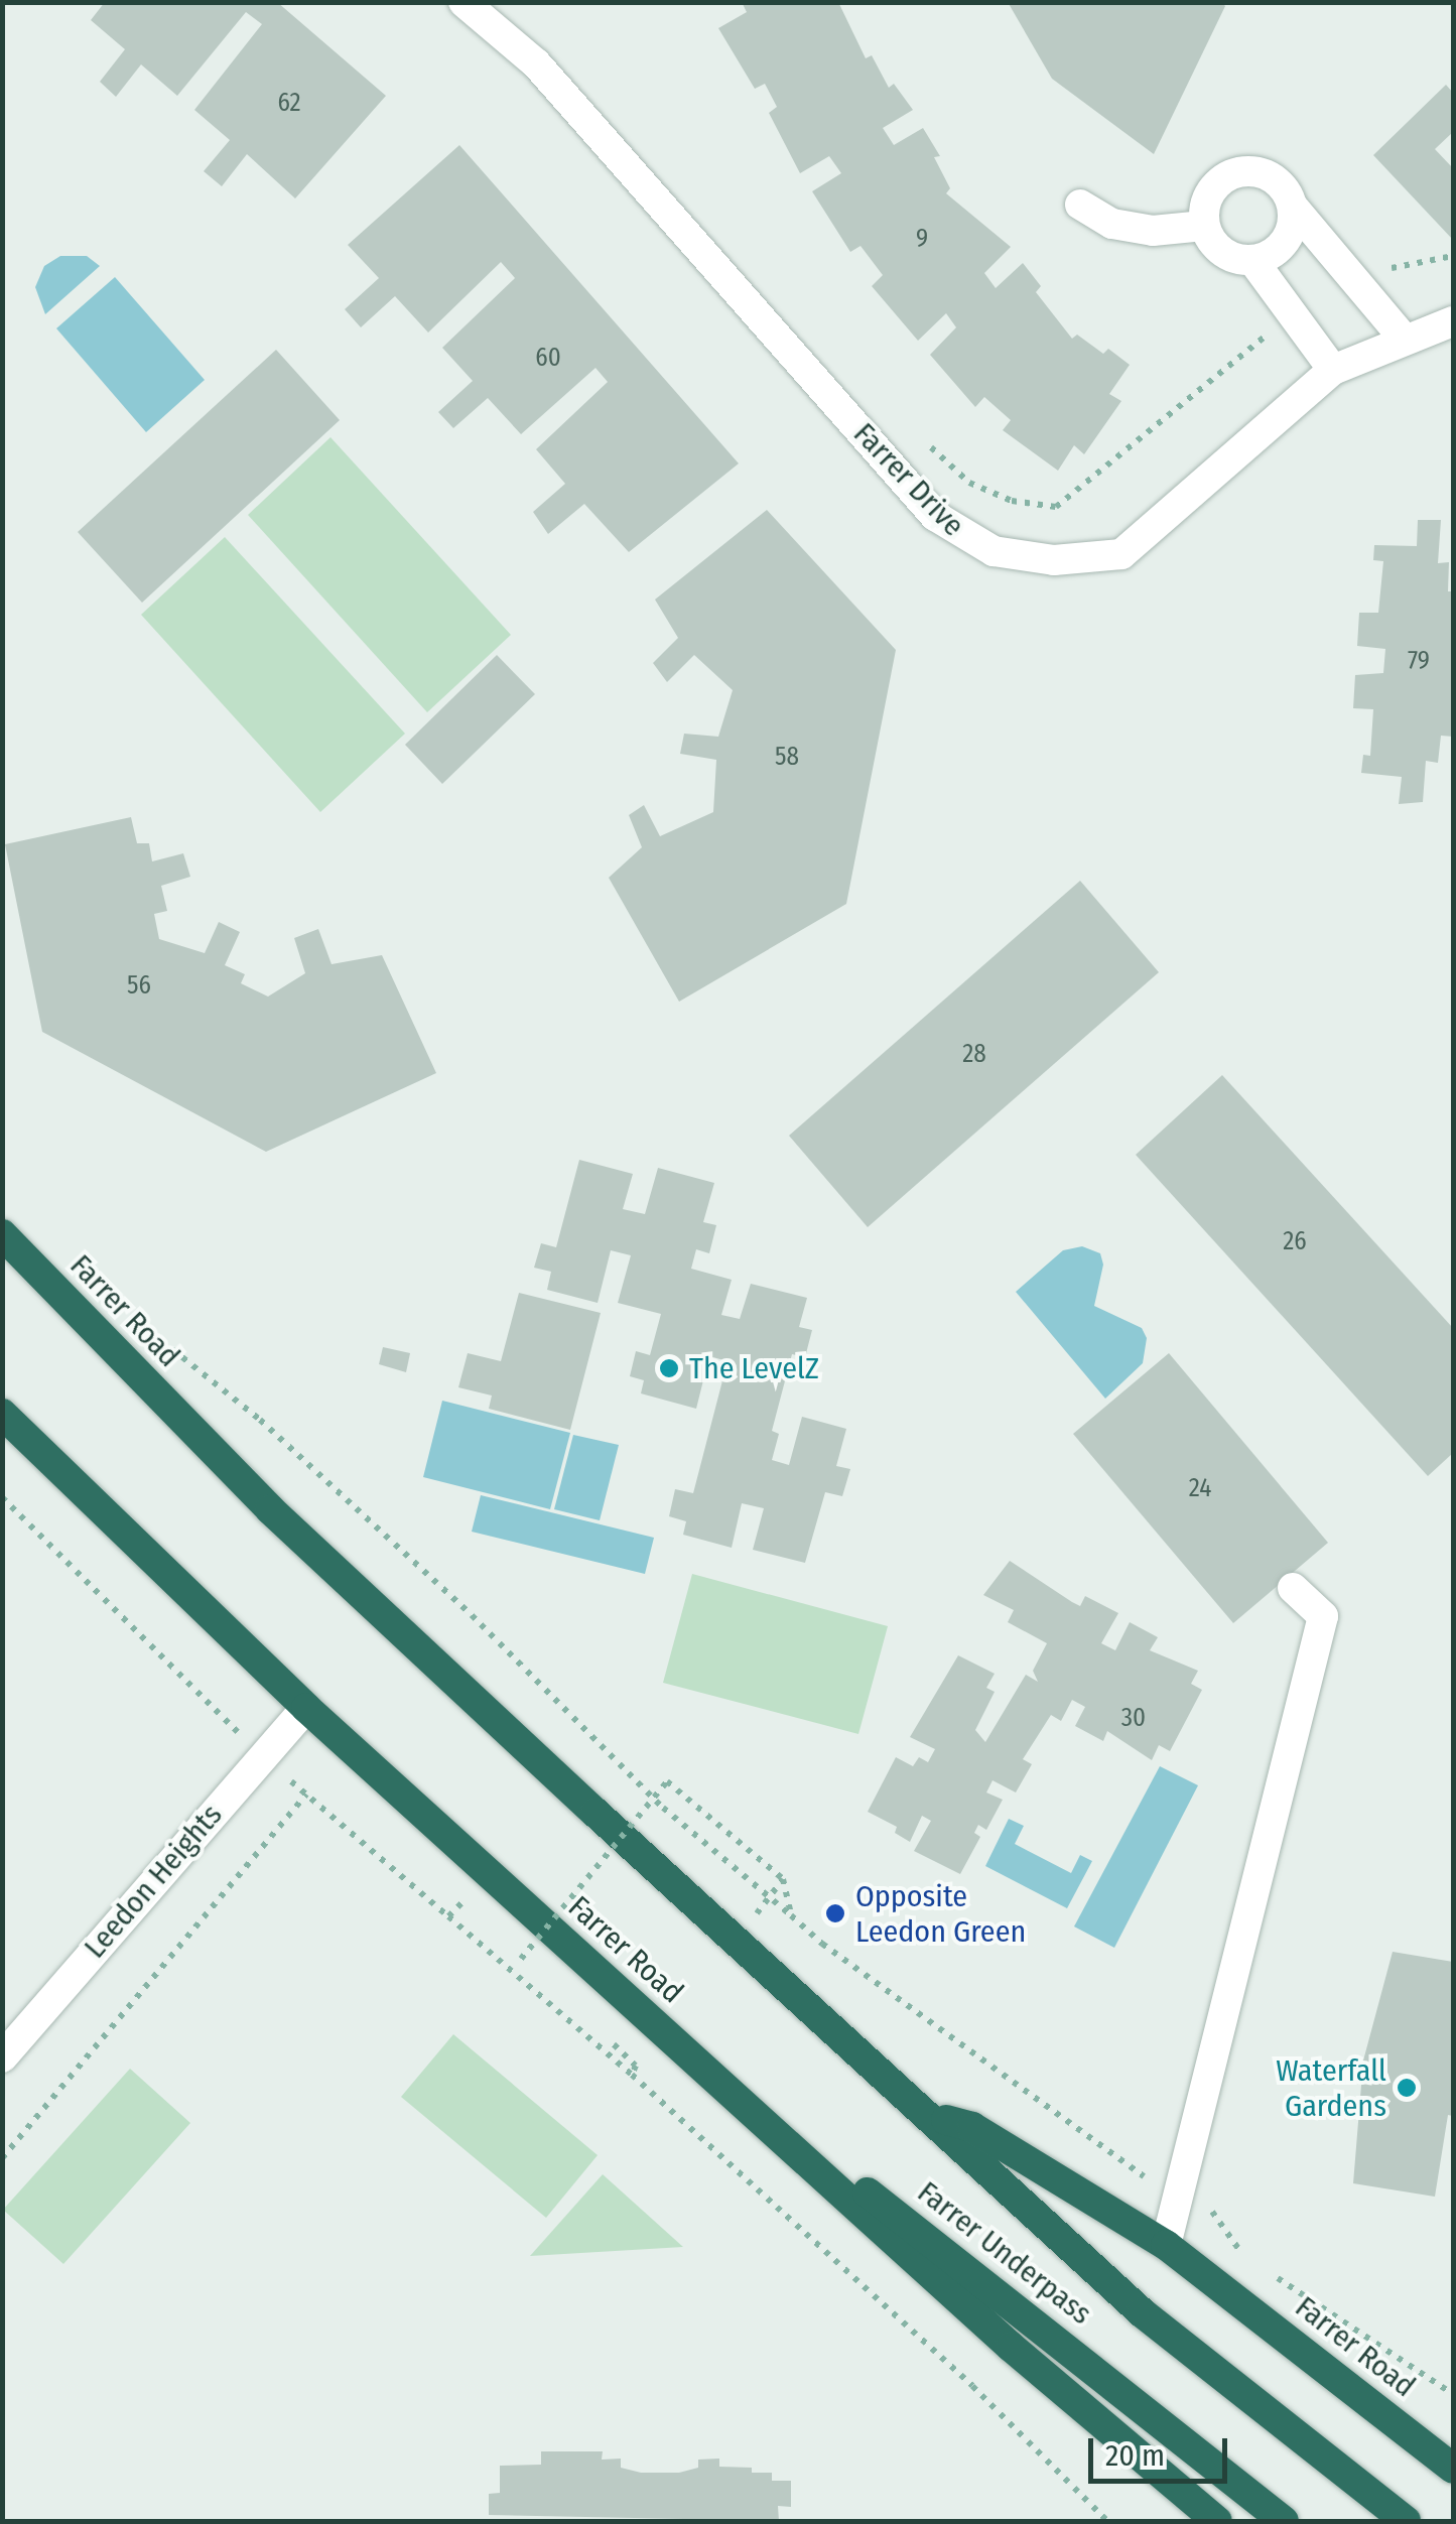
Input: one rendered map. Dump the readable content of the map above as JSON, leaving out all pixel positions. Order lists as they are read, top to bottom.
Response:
{
  "streets": {
    "highway": ["Farrer Road", "Farrer Underpass"],
    "street": ["Farrer Drive", "Leedon Heights"]
  },
  "crossings": [
    ["Farrer Road", "Leedon Heights"],
    ["Farrer Road", "Farrer Underpass"]
  ],
  "places": ["The LevelZ", "Opposite Leedon Green", "Waterfall Gardens"],
  "house_numbers": [
    "62",
    "9",
    "60",
    "79",
    "58",
    "56",
    "28",
    "26",
    "24",
    "30"
  ],
  "scale_bar": "20 m"
}
